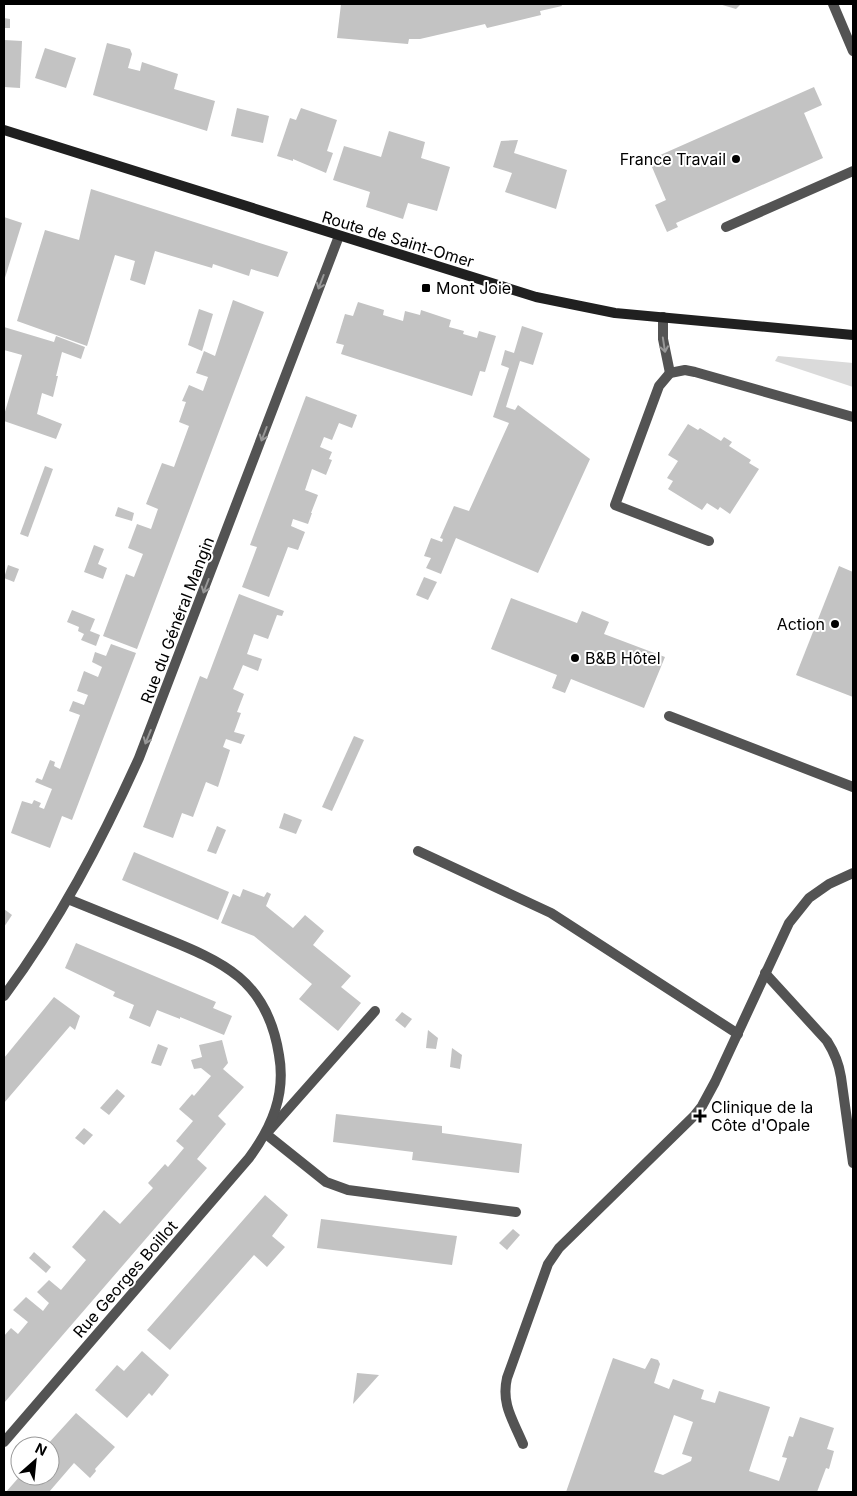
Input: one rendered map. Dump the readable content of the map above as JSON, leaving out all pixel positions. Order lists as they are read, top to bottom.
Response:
{
  "streets": {
    "main road": ["Route de Saint-Omer"],
    "street": ["Rue du Général Mangin", "Rue Georges Boillot"]
  },
  "crossings": [
    ["Route de Saint-Omer", "Rue du Général Mangin"],
    ["Rue du Général Mangin", "Rue Georges Boillot"]
  ],
  "one_way": ["Rue du Général Mangin"],
  "places": {
    "other": ["France Travail", "Action", "B&B Hôtel"],
    "transit": ["Mont Joie"],
    "health": ["Clinique de la Côte d'Opale"]
  },
  "north": "top right"
}
